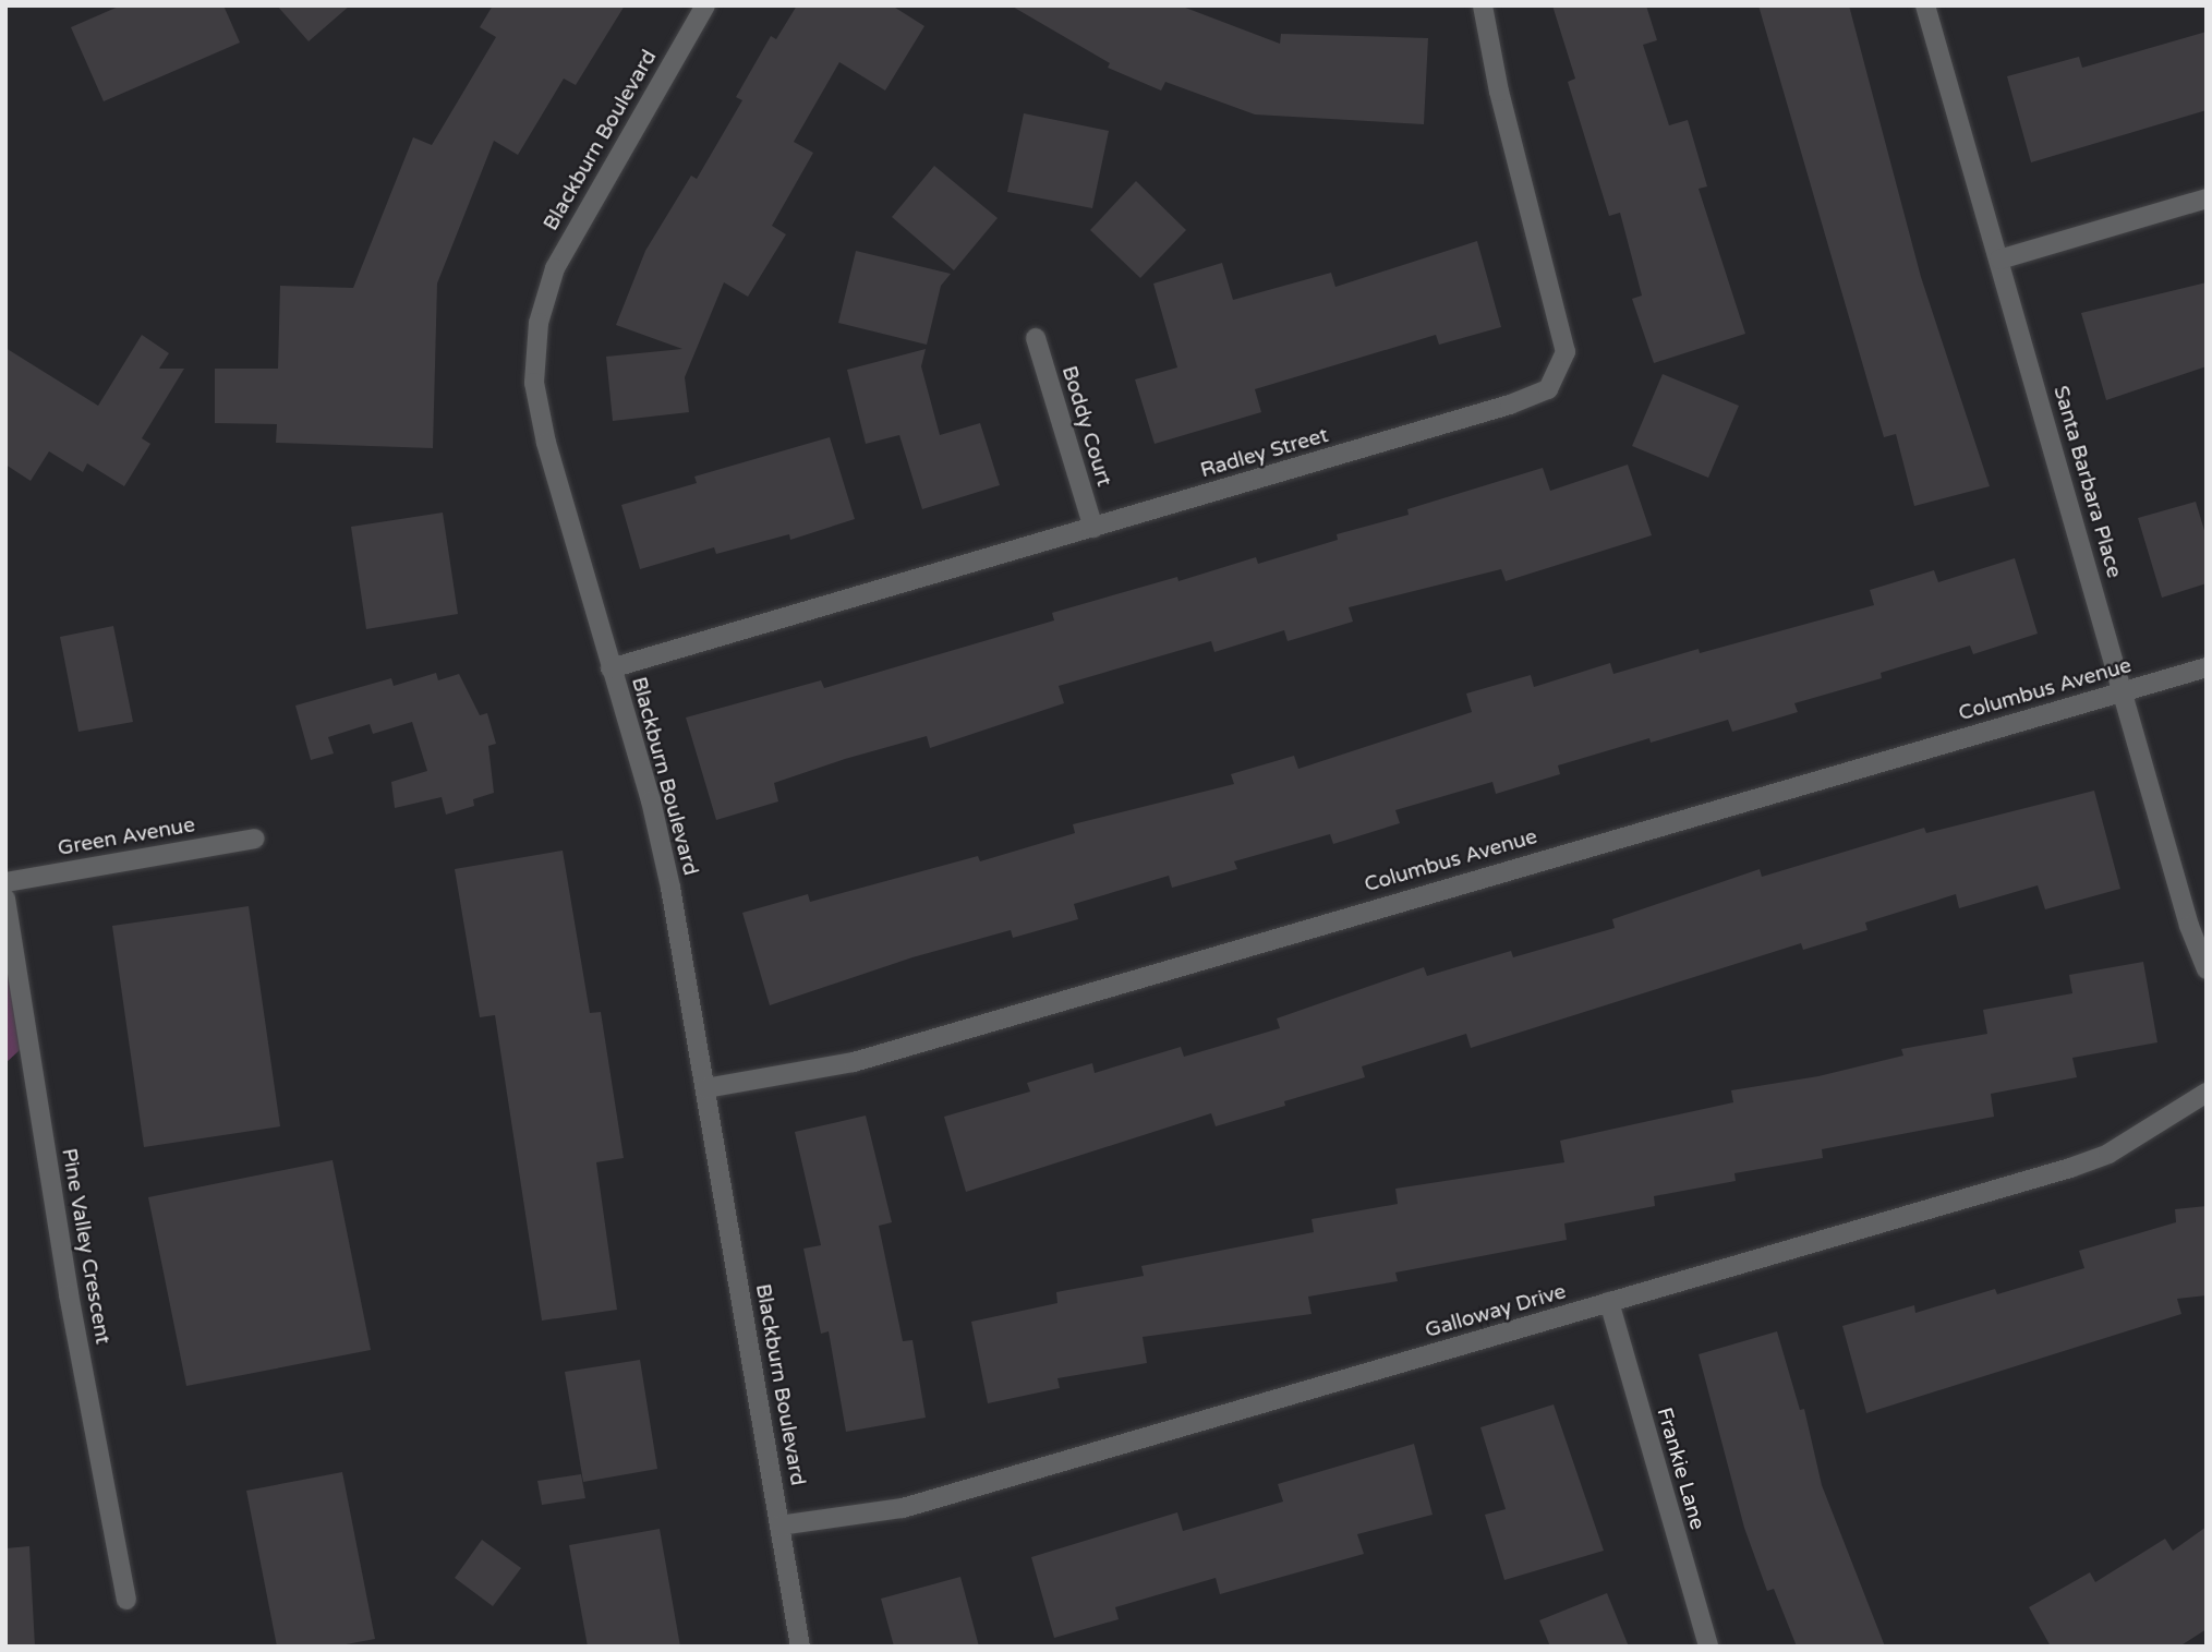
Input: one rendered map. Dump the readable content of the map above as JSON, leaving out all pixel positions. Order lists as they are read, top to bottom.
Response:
{
  "streets": {
    "street": [
      "Blackburn Boulevard",
      "Boddy Court",
      "Radley Street",
      "Santa Barbara Place",
      "Columbus Avenue",
      "Green Avenue",
      "Pine Valley Crescent",
      "Galloway Drive",
      "Frankie Lane"
    ]
  },
  "crossings": [
    ["Blackburn Boulevard", "Radley Street"],
    ["Blackburn Boulevard", "Columbus Avenue"],
    ["Blackburn Boulevard", "Galloway Drive"],
    ["Boddy Court", "Radley Street"],
    ["Santa Barbara Place", "Columbus Avenue"],
    ["Galloway Drive", "Frankie Lane"]
  ]
}
